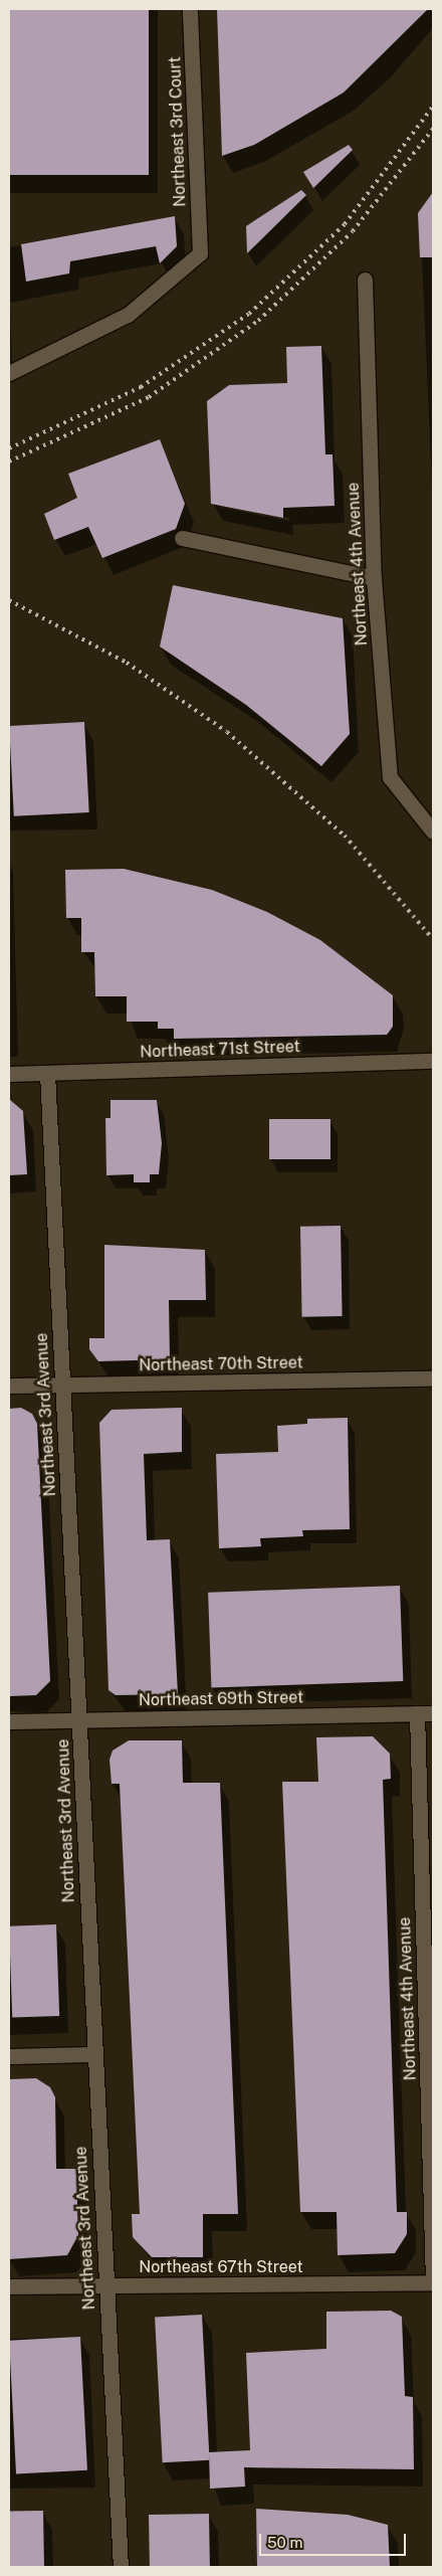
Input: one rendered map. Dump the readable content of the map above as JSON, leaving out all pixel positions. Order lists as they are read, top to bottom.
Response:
{
  "streets": {
    "street": [
      "Northeast 3rd Court",
      "Northeast 4th Avenue",
      "Northeast 71st Street",
      "Northeast 70th Street",
      "Northeast 3rd Avenue",
      "Northeast 69th Street",
      "Northeast 67th Street"
    ]
  },
  "crossings": [
    ["Northeast 4th Avenue", "Northeast 69th Street"],
    ["Northeast 4th Avenue", "Northeast 67th Street"],
    ["Northeast 71st Street", "Northeast 3rd Avenue"],
    ["Northeast 70th Street", "Northeast 3rd Avenue"],
    ["Northeast 3rd Avenue", "Northeast 69th Street"],
    ["Northeast 3rd Avenue", "Northeast 67th Street"]
  ],
  "scale_bar": "50 m"
}
